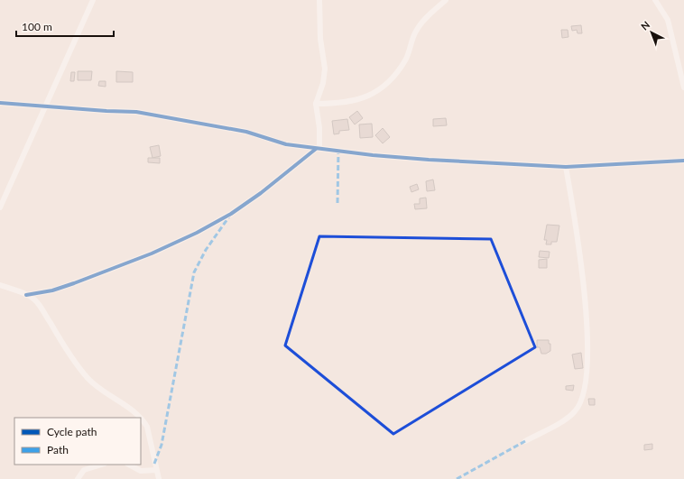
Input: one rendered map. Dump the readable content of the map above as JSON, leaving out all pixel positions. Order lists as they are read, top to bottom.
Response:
{
  "legend": ["Cycle path", "Path"],
  "scale_bar": "100 m",
  "north": "top left"
}
